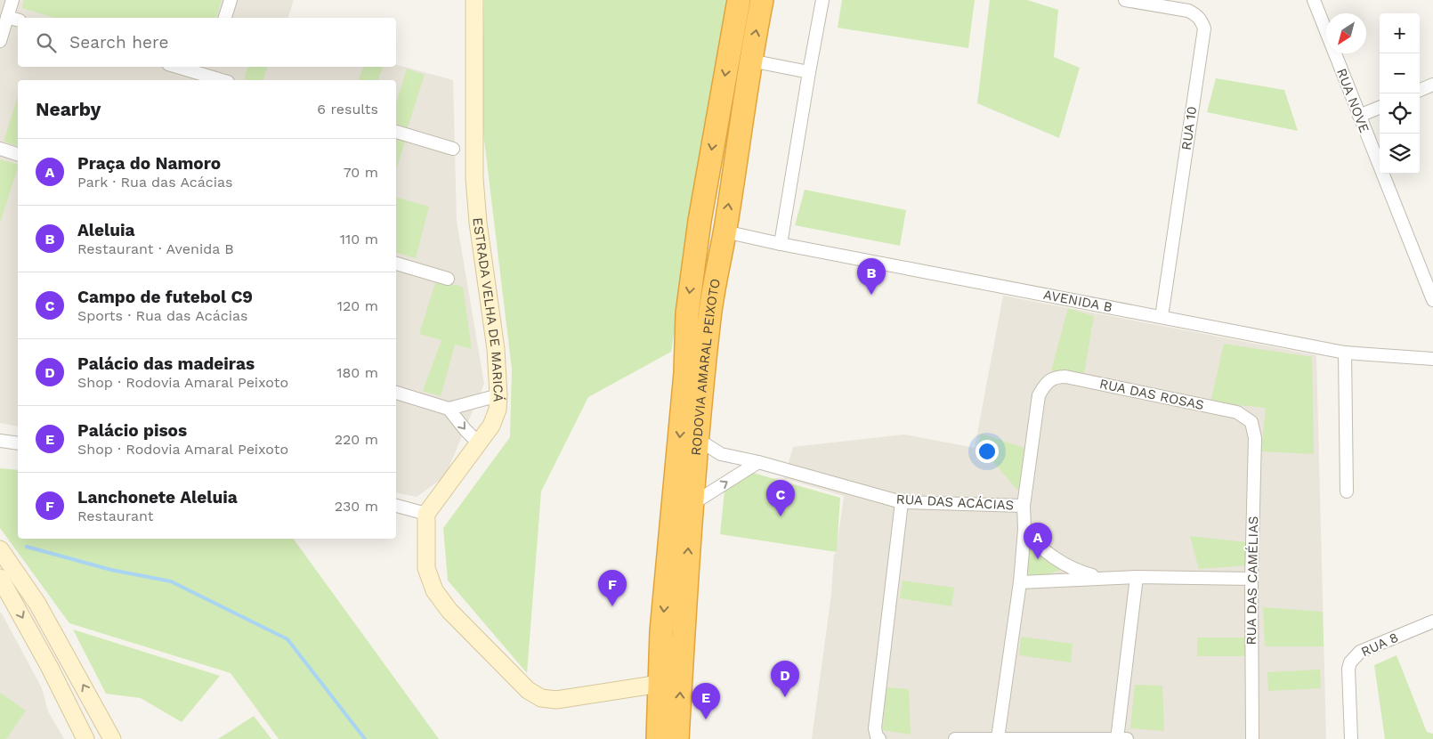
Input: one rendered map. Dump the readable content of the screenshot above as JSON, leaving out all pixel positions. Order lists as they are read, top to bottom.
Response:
{
  "streets": {
    "highway": ["RODOVIA AMARAL PEIXOTO"],
    "street": [
      "RUA NOVE",
      "RUA 10",
      "AVENIDA B",
      "ESTRADA VELHA DE MARICÁ",
      "RUA DAS ROSAS",
      "RUA DAS ACÁCIAS",
      "RUA DAS CAMÉLIAS",
      "RUA 8"
    ]
  },
  "crossings": [
    ["RUA 10", "AVENIDA B"],
    ["AVENIDA B", "RODOVIA AMARAL PEIXOTO"],
    ["RODOVIA AMARAL PEIXOTO", "RUA DAS ACÁCIAS"],
    ["RUA DAS ROSAS", "RUA DAS ACÁCIAS"],
    ["RUA DAS ROSAS", "RUA DAS CAMÉLIAS"]
  ],
  "north": "bottom left",
  "page": {
    "map_buttons": ["+", "−"],
    "search": "Search here",
    "heading": ["Nearby", "6 results"],
    "list": [
      {
        "mark": "A",
        "name": "Praça do Namoro",
        "note": "Park · Rua das Acácias",
        "value": "70 m"
      },
      {
        "mark": "B",
        "name": "Aleluia",
        "note": "Restaurant · Avenida B",
        "value": "110 m"
      },
      {
        "mark": "C",
        "name": "Campo de futebol C9",
        "note": "Sports · Rua das Acácias",
        "value": "120 m"
      },
      {
        "mark": "D",
        "name": "Palácio das madeiras",
        "note": "Shop · Rodovia Amaral Peixoto",
        "value": "180 m"
      },
      {
        "mark": "E",
        "name": "Palácio pisos",
        "note": "Shop · Rodovia Amaral Peixoto",
        "value": "220 m"
      },
      {
        "mark": "F",
        "name": "Lanchonete Aleluia",
        "note": "Restaurant",
        "value": "230 m"
      }
    ],
    "pins": [
      "B",
      "C",
      "A",
      "F",
      "D",
      "E"
    ]
  }
}
